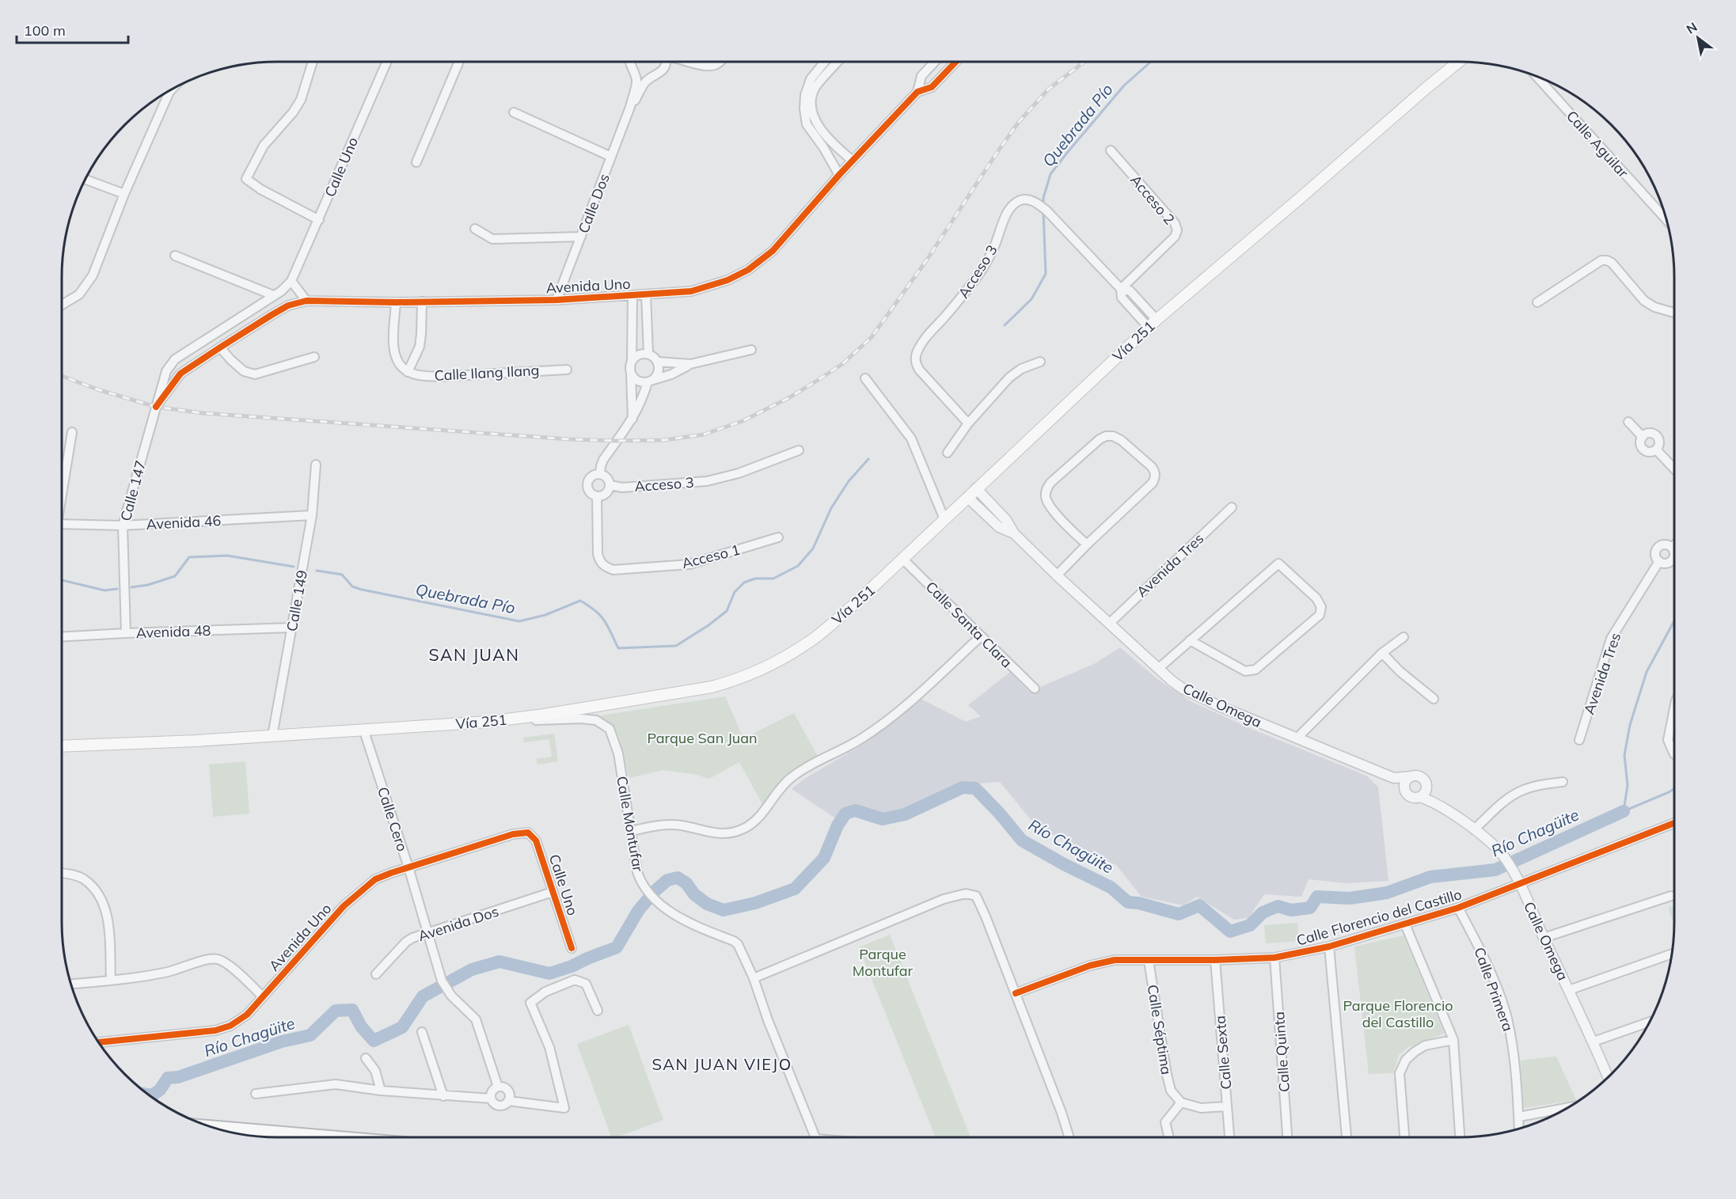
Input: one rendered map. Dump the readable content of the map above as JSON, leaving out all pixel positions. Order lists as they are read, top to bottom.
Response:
{
  "streets": {
    "main road": ["Vía 251"],
    "street": [
      "Calle Aguilar",
      "Calle Uno",
      "Acceso 2",
      "Calle Dos",
      "Acceso 3",
      "Avenida Uno",
      "Calle Ilang Ilang",
      "Calle 147",
      "Avenida 46",
      "Acceso 1",
      "Avenida Tres",
      "Calle 149",
      "Calle Santa Clara",
      "Avenida 48",
      "Calle Omega",
      "Calle Cero",
      "Calle Montufar",
      "Calle Florencio del Castillo",
      "Avenida Dos",
      "Calle Primera",
      "Calle Séptima",
      "Calle Quinta",
      "Calle Sexta"
    ]
  },
  "crossings": [
    ["Calle Uno", "Avenida Uno"],
    ["Calle Uno", "Avenida Dos"],
    ["Acceso 2", "Acceso 3"],
    ["Calle Dos", "Avenida Uno"],
    ["Acceso 3", "Acceso 1"],
    ["Avenida Uno", "Calle 147"],
    ["Avenida Uno", "Calle Cero"],
    ["Vía 251", "Calle 149"],
    ["Vía 251", "Calle Santa Clara"],
    ["Vía 251", "Calle Omega"],
    ["Vía 251", "Calle Cero"],
    ["Vía 251", "Calle Montufar"],
    ["Calle 147", "Avenida 46"],
    ["Calle 147", "Avenida 48"],
    ["Avenida 46", "Calle 149"],
    ["Avenida Tres", "Calle Omega"],
    ["Calle 149", "Avenida 48"],
    ["Calle Omega", "Calle Florencio del Castillo"],
    ["Calle Cero", "Avenida Dos"],
    ["Calle Florencio del Castillo", "Calle Primera"],
    ["Calle Florencio del Castillo", "Calle Séptima"],
    ["Calle Florencio del Castillo", "Calle Quinta"],
    ["Calle Florencio del Castillo", "Calle Sexta"]
  ],
  "districts": ["SAN JUAN", "SAN JUAN VIEJO"],
  "water": ["Quebrada Pío", "Río Chagüite"],
  "parks": ["Parque San Juan", "Parque Montufar", "Parque Florencio del Castillo"],
  "scale_bar": "100 m",
  "north": "top left"
}
